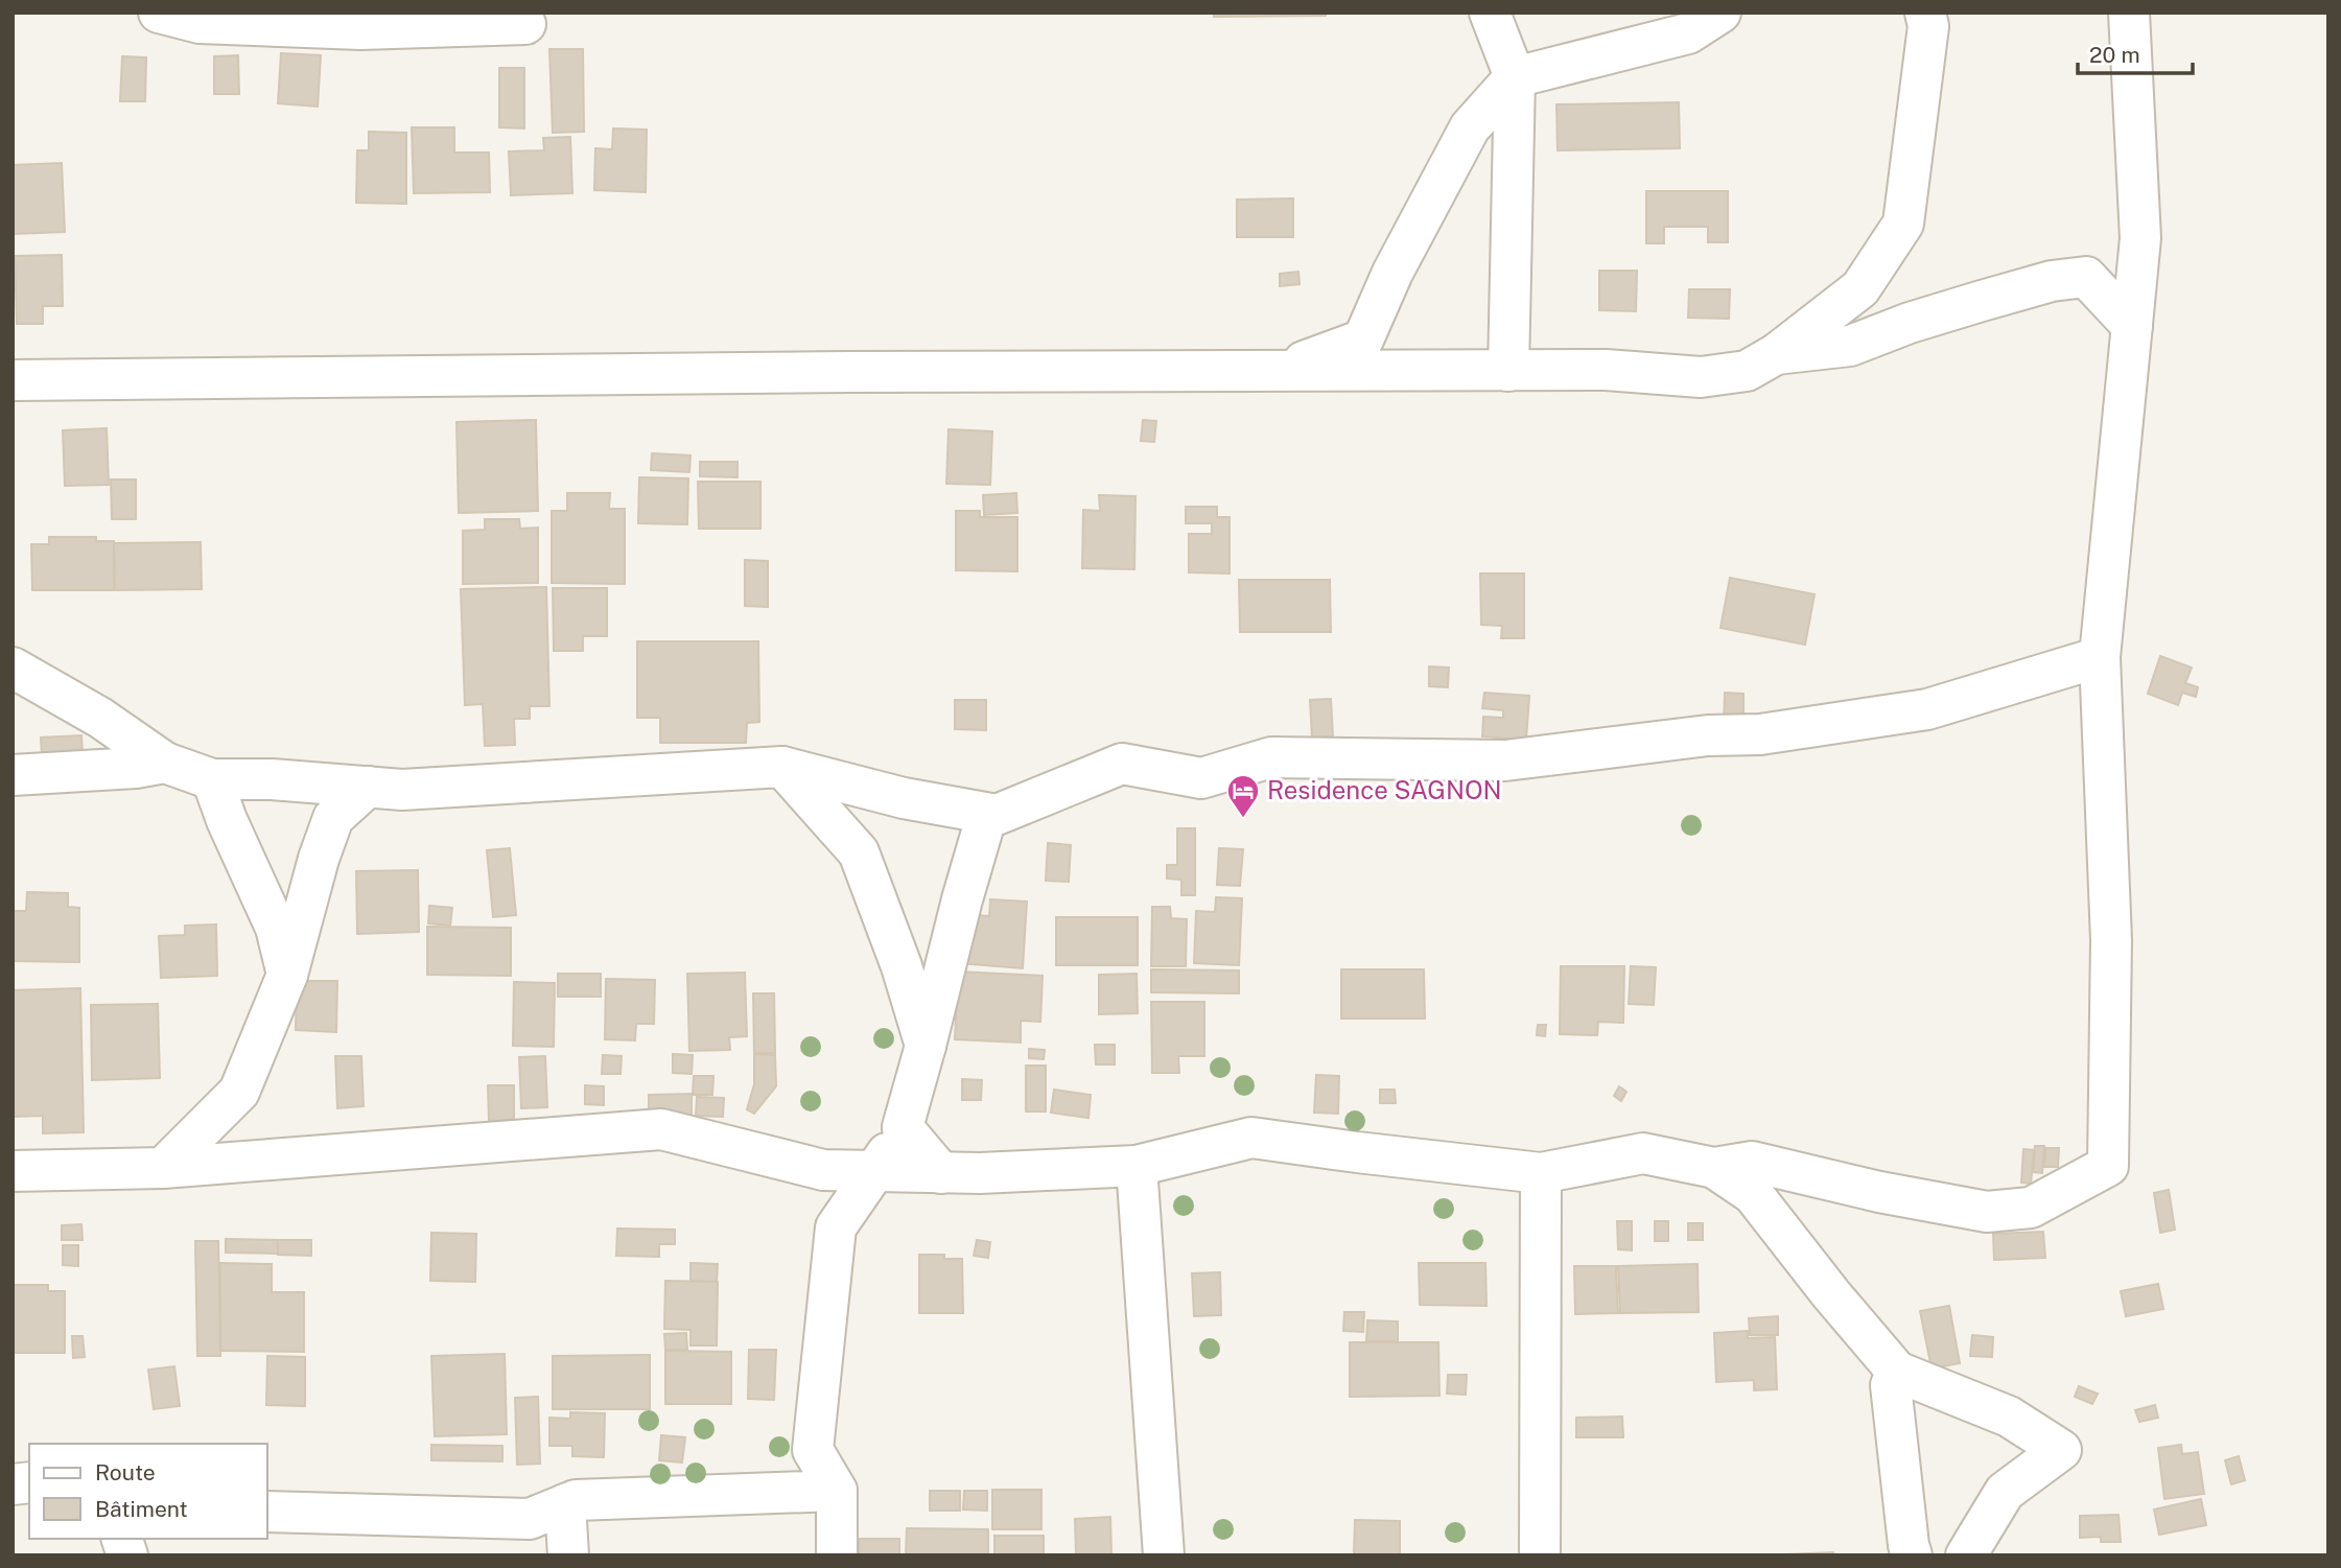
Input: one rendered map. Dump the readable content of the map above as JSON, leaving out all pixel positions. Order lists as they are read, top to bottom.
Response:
{
  "places": {
    "hotel": ["Residence SAGNON"]
  },
  "legend": ["Route", "Bâtiment"],
  "scale_bar": "20 m"
}
